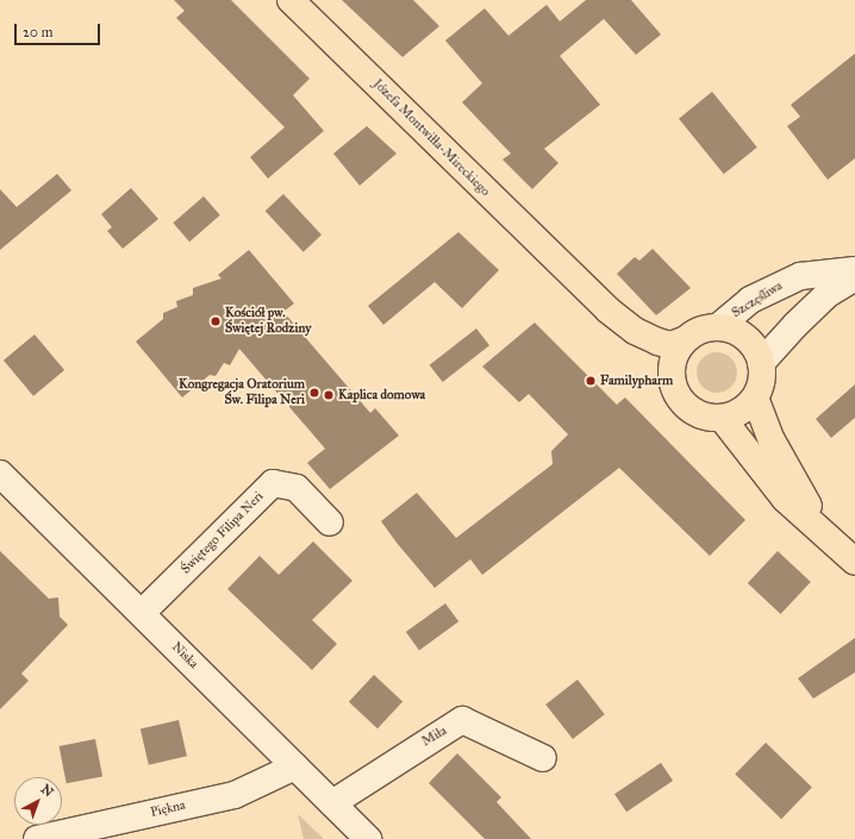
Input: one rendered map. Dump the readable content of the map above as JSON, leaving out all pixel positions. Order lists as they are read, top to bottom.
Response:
{
  "streets": {
    "main road": ["Józefa Montwiłła-Mireckiego"],
    "street": [
      "Szczęśliwa",
      "Świętego Filipa Neri",
      "Niska",
      "Miła",
      "Piękna"
    ]
  },
  "crossings": [
    ["Józefa Montwiłła-Mireckiego", "Szczęśliwa"],
    ["Świętego Filipa Neri", "Niska"],
    ["Niska", "Miła"],
    ["Niska", "Piękna"]
  ],
  "places": [
    "Kościół pw. Świętej Rodziny",
    "Familypharm",
    "Kongregacja Oratorium Św. Filipa Neri",
    "Kaplica domowa"
  ],
  "scale_bar": "20 m",
  "north": "top right"
}
